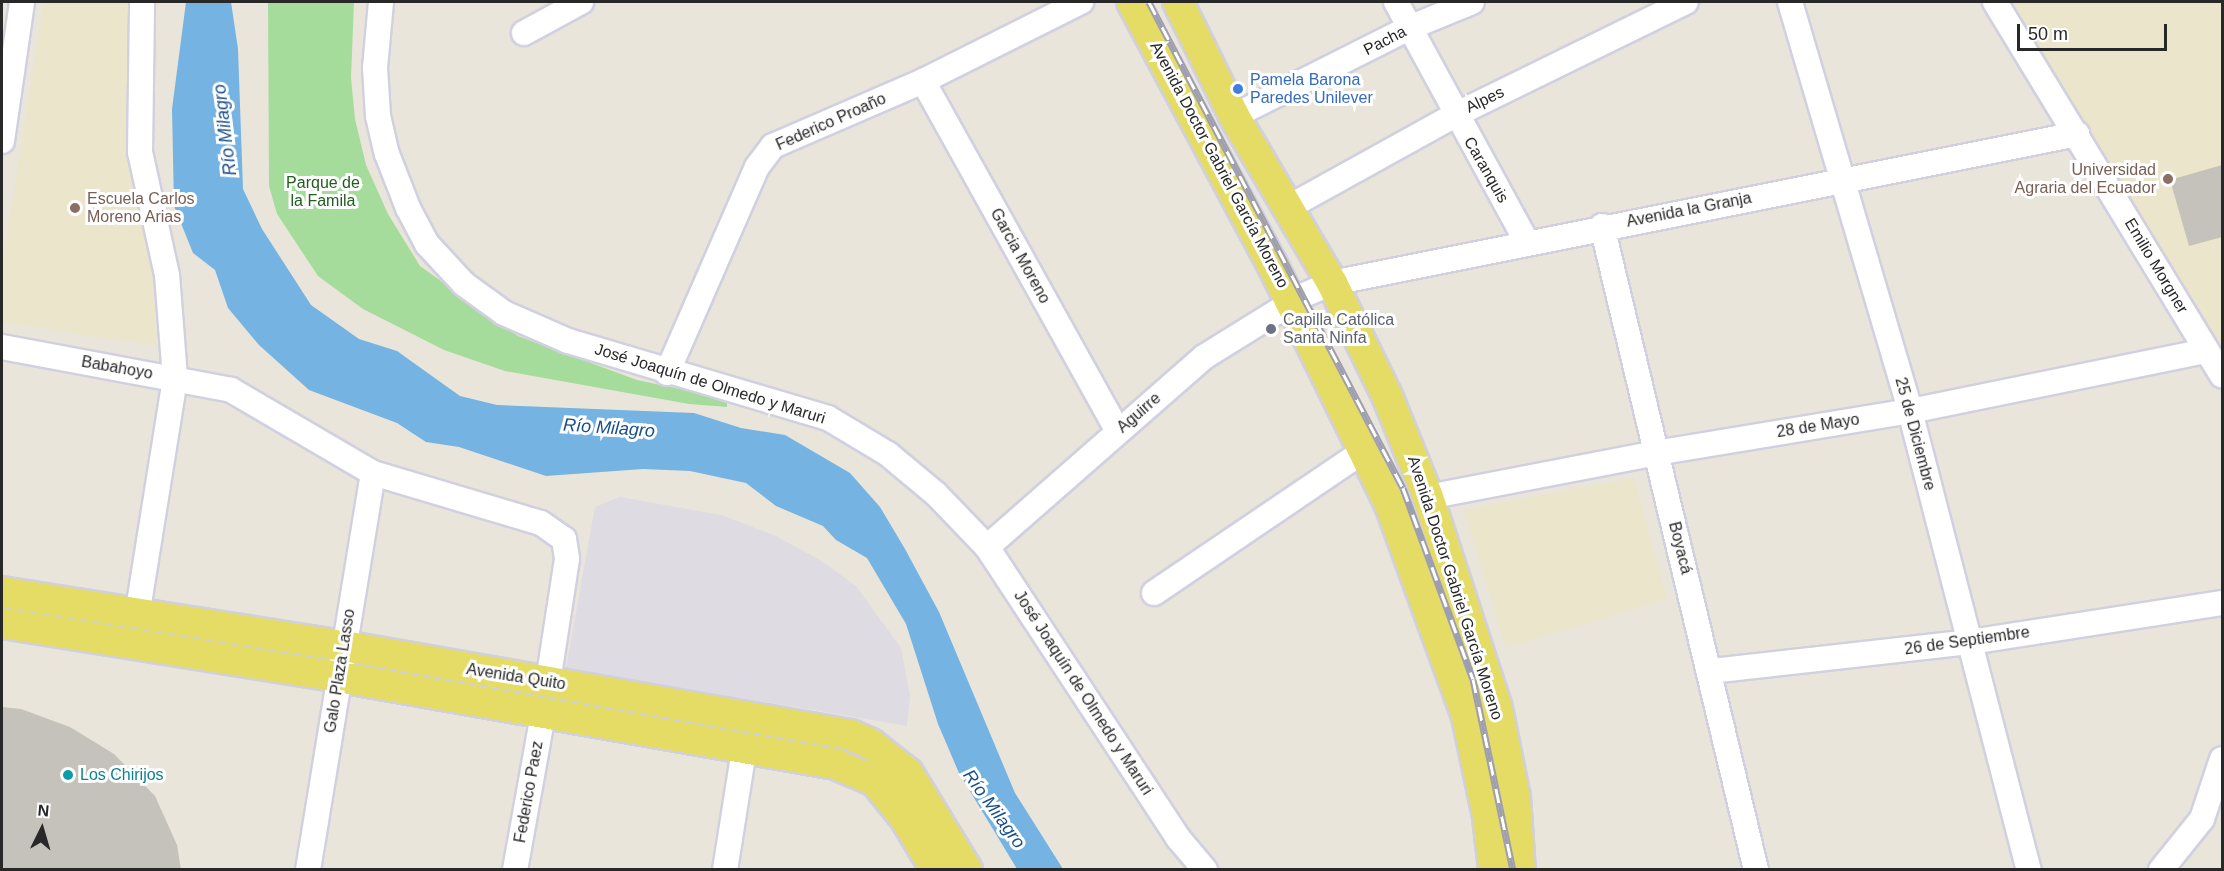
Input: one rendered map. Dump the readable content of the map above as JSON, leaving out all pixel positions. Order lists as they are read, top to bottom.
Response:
{
  "streets": {
    "main road": ["Avenida Doctor Gabriel García Moreno", "Avenida Quito"],
    "street": [
      "Pacha",
      "Alpes",
      "Federico Proaño",
      "Caranquis",
      "Avenida la Granja",
      "Garcia Moreno",
      "Emilio Morgner",
      "Babahoyo",
      "José Joaquín de Olmedo y Maruri",
      "Aguirre",
      "28 de Mayo",
      "25 de Diciembre",
      "Boyacá",
      "26 de Septiembre",
      "Galo Plaza Lasso",
      "Federico Paez"
    ]
  },
  "crossings": [
    ["Pacha", "Avenida Doctor Gabriel García Moreno"],
    ["Pacha", "Caranquis"],
    ["Alpes", "Avenida Doctor Gabriel García Moreno"],
    ["Alpes", "Caranquis"],
    ["Federico Proaño", "Garcia Moreno"],
    ["Federico Proaño", "José Joaquín de Olmedo y Maruri"],
    ["Avenida Doctor Gabriel García Moreno", "Avenida la Granja"],
    ["Avenida Doctor Gabriel García Moreno", "Aguirre"],
    ["Avenida Doctor Gabriel García Moreno", "28 de Mayo"],
    ["Caranquis", "Avenida la Granja"],
    ["Avenida la Granja", "Emilio Morgner"],
    ["Avenida la Granja", "Aguirre"],
    ["Avenida la Granja", "25 de Diciembre"],
    ["Avenida la Granja", "Boyacá"],
    ["Garcia Moreno", "Aguirre"],
    ["Emilio Morgner", "28 de Mayo"],
    ["Babahoyo", "Galo Plaza Lasso"],
    ["Babahoyo", "Avenida Quito"],
    ["José Joaquín de Olmedo y Maruri", "Aguirre"],
    ["28 de Mayo", "25 de Diciembre"],
    ["28 de Mayo", "Boyacá"],
    ["25 de Diciembre", "26 de Septiembre"],
    ["Boyacá", "26 de Septiembre"],
    ["Galo Plaza Lasso", "Avenida Quito"],
    ["Avenida Quito", "Federico Paez"]
  ],
  "water": ["Río Milagro"],
  "parks": ["Parque de la Famila"],
  "places": [
    "Pamela Barona Paredes Unilever",
    "Universidad Agraria del Ecuador",
    "Escuela Carlos Moreno Arias",
    "Capilla Católica Santa Ninfa",
    "Los Chirijos"
  ],
  "scale_bar": "50 m",
  "north": "top"
}
